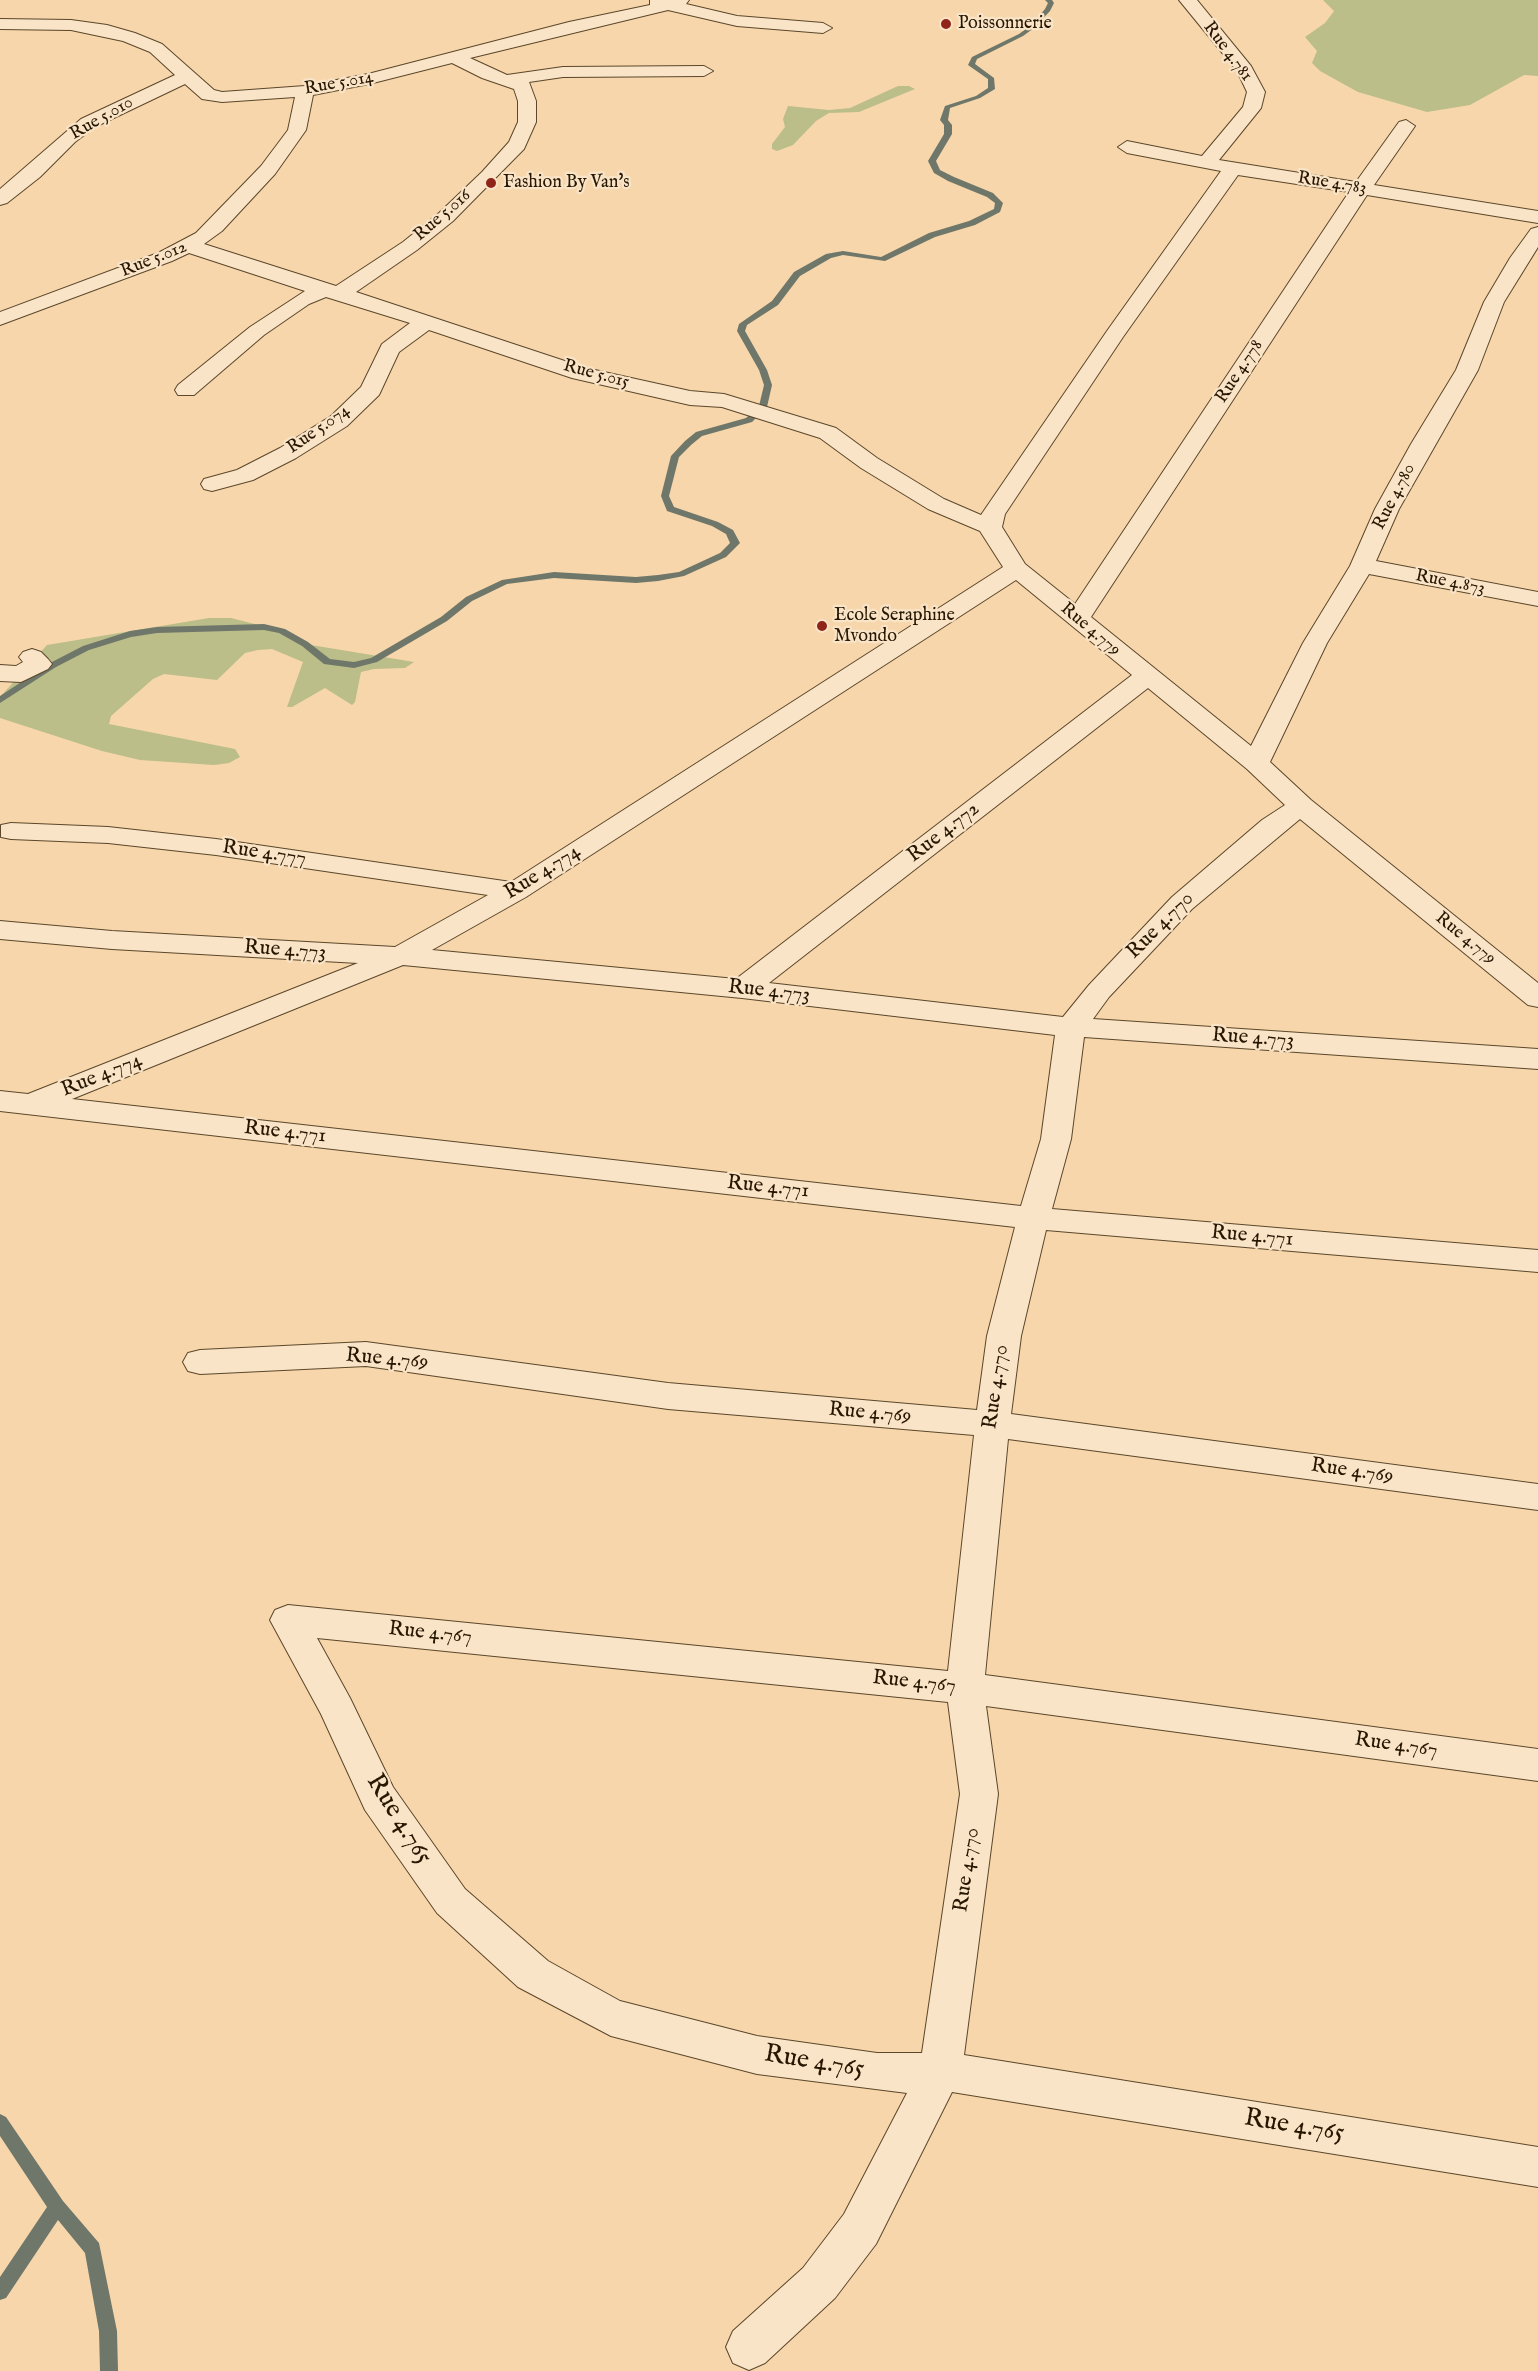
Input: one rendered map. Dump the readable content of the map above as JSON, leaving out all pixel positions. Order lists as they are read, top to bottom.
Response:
{
  "streets": {
    "street": [
      "Rue 4.781",
      "Rue 5.014",
      "Rue 5.010",
      "Rue 4.783",
      "Rue 5.016",
      "Rue 5.012",
      "Rue 4.778",
      "Rue 5.015",
      "Rue 5.074",
      "Rue 4.780",
      "Rue 4.873",
      "Rue 4.779",
      "Rue 4.772",
      "Rue 4.777",
      "Rue 4.774",
      "Rue 4.770",
      "Rue 4.773",
      "Rue 4.771",
      "Rue 4.769",
      "Rue 4.767",
      "Rue 4.765"
    ]
  },
  "crossings": [
    ["Rue 4.781", "Rue 4.783"],
    ["Rue 5.014", "Rue 5.010"],
    ["Rue 5.014", "Rue 5.016"],
    ["Rue 5.014", "Rue 5.012"],
    ["Rue 4.783", "Rue 4.778"],
    ["Rue 5.016", "Rue 5.015"],
    ["Rue 5.012", "Rue 5.015"],
    ["Rue 4.778", "Rue 4.779"],
    ["Rue 5.015", "Rue 5.074"],
    ["Rue 5.015", "Rue 4.779"],
    ["Rue 4.780", "Rue 4.873"],
    ["Rue 4.780", "Rue 4.779"],
    ["Rue 4.779", "Rue 4.772"],
    ["Rue 4.779", "Rue 4.774"],
    ["Rue 4.779", "Rue 4.770"],
    ["Rue 4.772", "Rue 4.773"],
    ["Rue 4.777", "Rue 4.774"],
    ["Rue 4.774", "Rue 4.773"],
    ["Rue 4.774", "Rue 4.771"],
    ["Rue 4.770", "Rue 4.773"],
    ["Rue 4.770", "Rue 4.771"],
    ["Rue 4.770", "Rue 4.769"],
    ["Rue 4.770", "Rue 4.767"],
    ["Rue 4.770", "Rue 4.765"],
    ["Rue 4.767", "Rue 4.765"]
  ],
  "places": ["Poissonnerie", "Fashion By Van's", "Ecole Seraphine Mvondo"]
}
